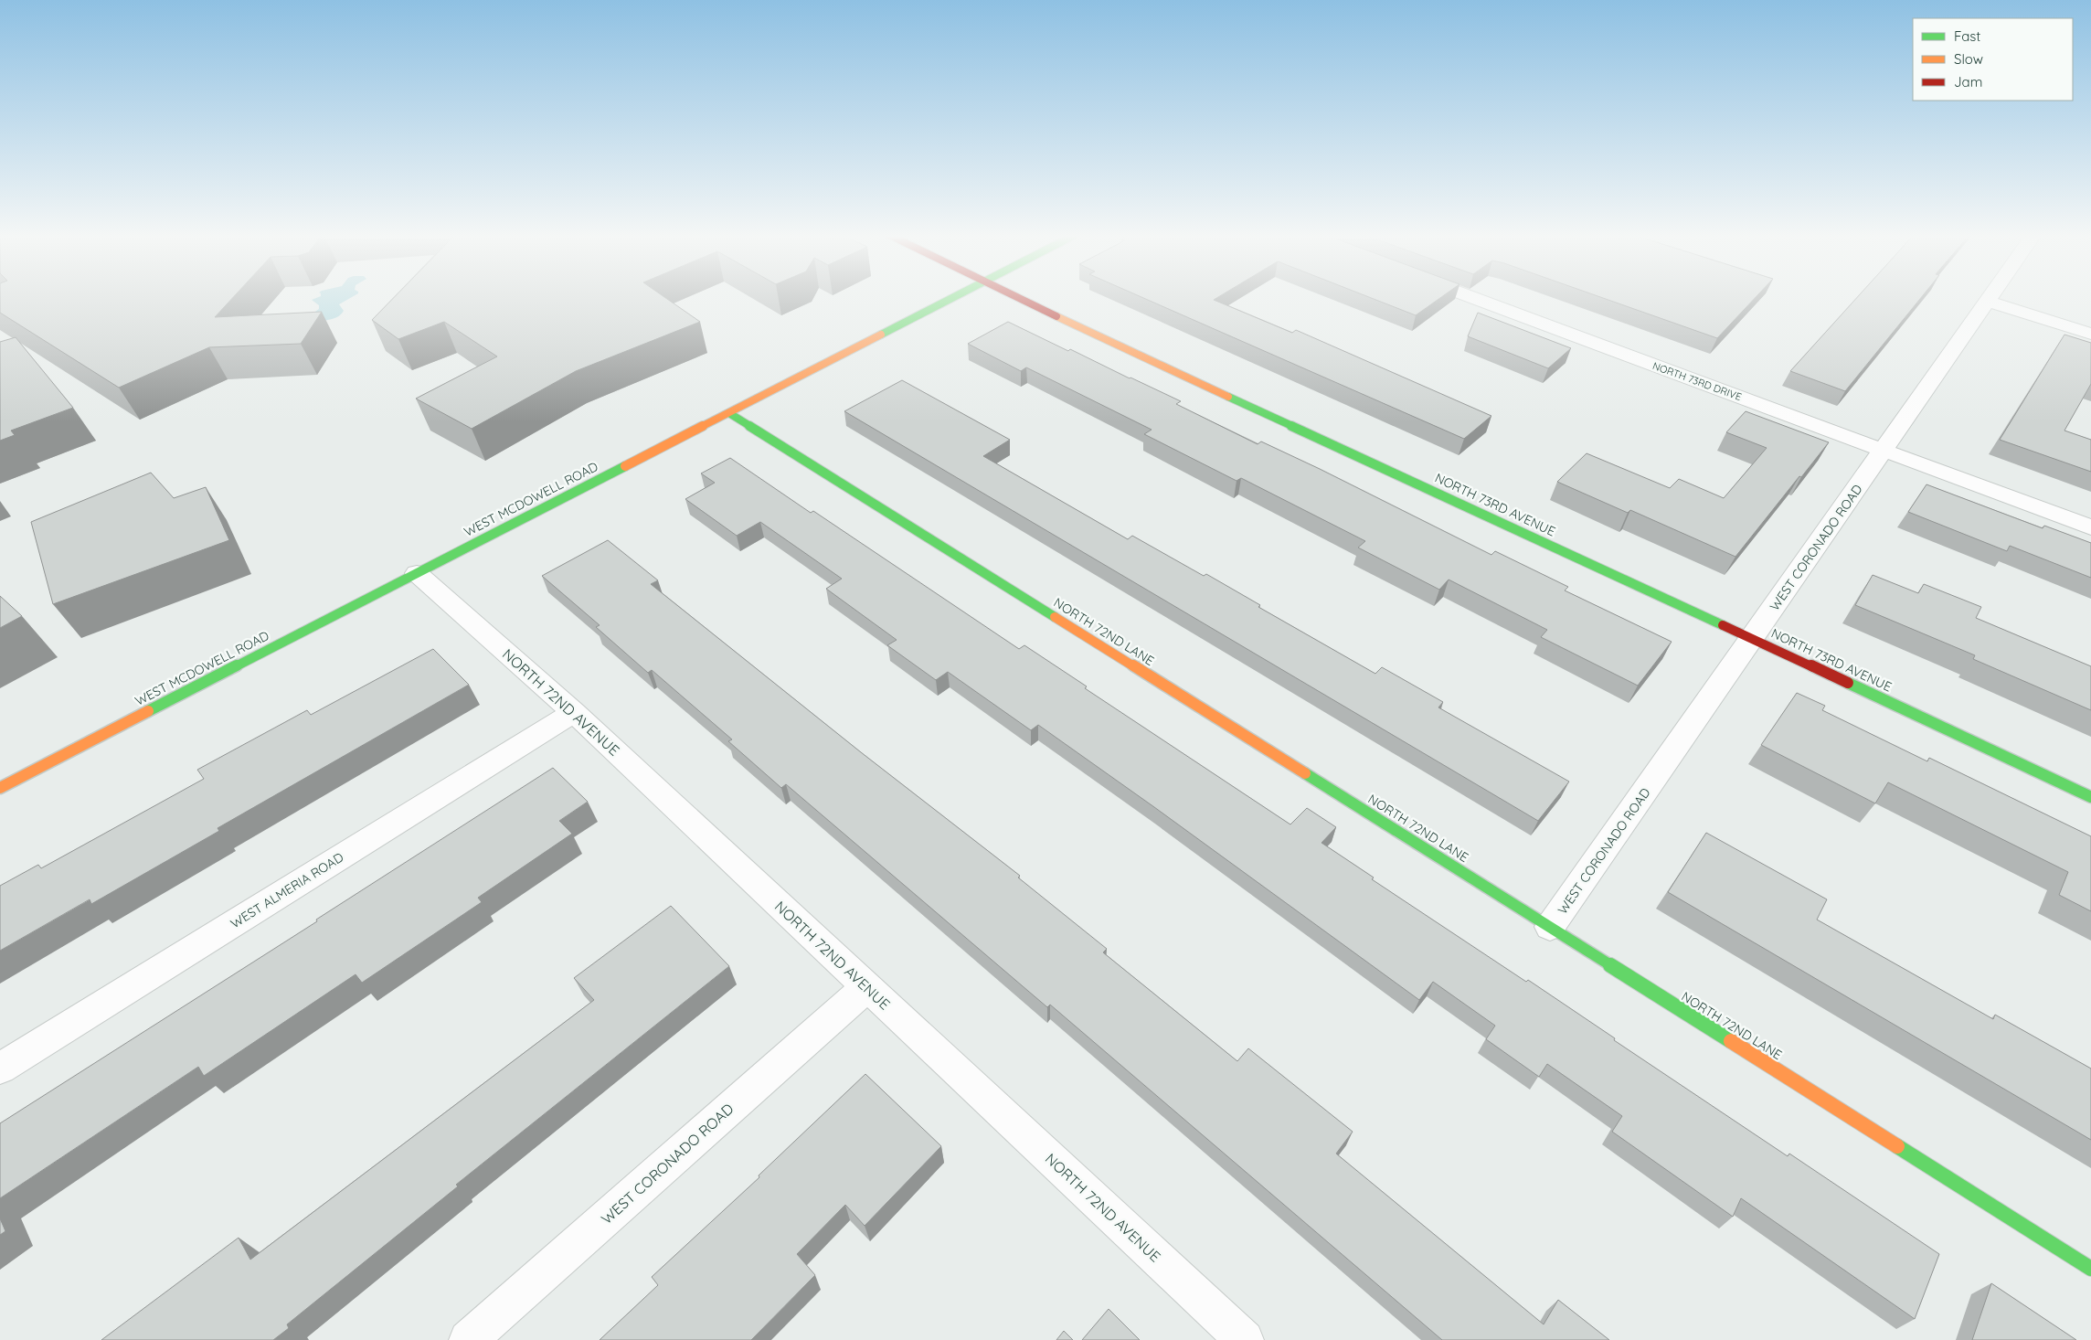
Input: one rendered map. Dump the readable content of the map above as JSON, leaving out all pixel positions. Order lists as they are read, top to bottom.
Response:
{
  "streets": {
    "street": [
      "NORTH 73RD DRIVE",
      "WEST MCDOWELL ROAD",
      "NORTH 73RD AVENUE",
      "WEST CORONADO ROAD",
      "NORTH 72ND LANE",
      "NORTH 72ND AVENUE",
      "WEST ALMERIA ROAD"
    ]
  },
  "crossings": [
    ["NORTH 73RD DRIVE", "WEST CORONADO ROAD"],
    ["WEST MCDOWELL ROAD", "NORTH 72ND LANE"],
    ["WEST MCDOWELL ROAD", "NORTH 72ND AVENUE"],
    ["NORTH 73RD AVENUE", "WEST CORONADO ROAD"],
    ["WEST CORONADO ROAD", "NORTH 72ND LANE"],
    ["WEST CORONADO ROAD", "NORTH 72ND AVENUE"],
    ["NORTH 72ND AVENUE", "WEST ALMERIA ROAD"]
  ],
  "legend": ["Fast", "Slow", "Jam"]
}
